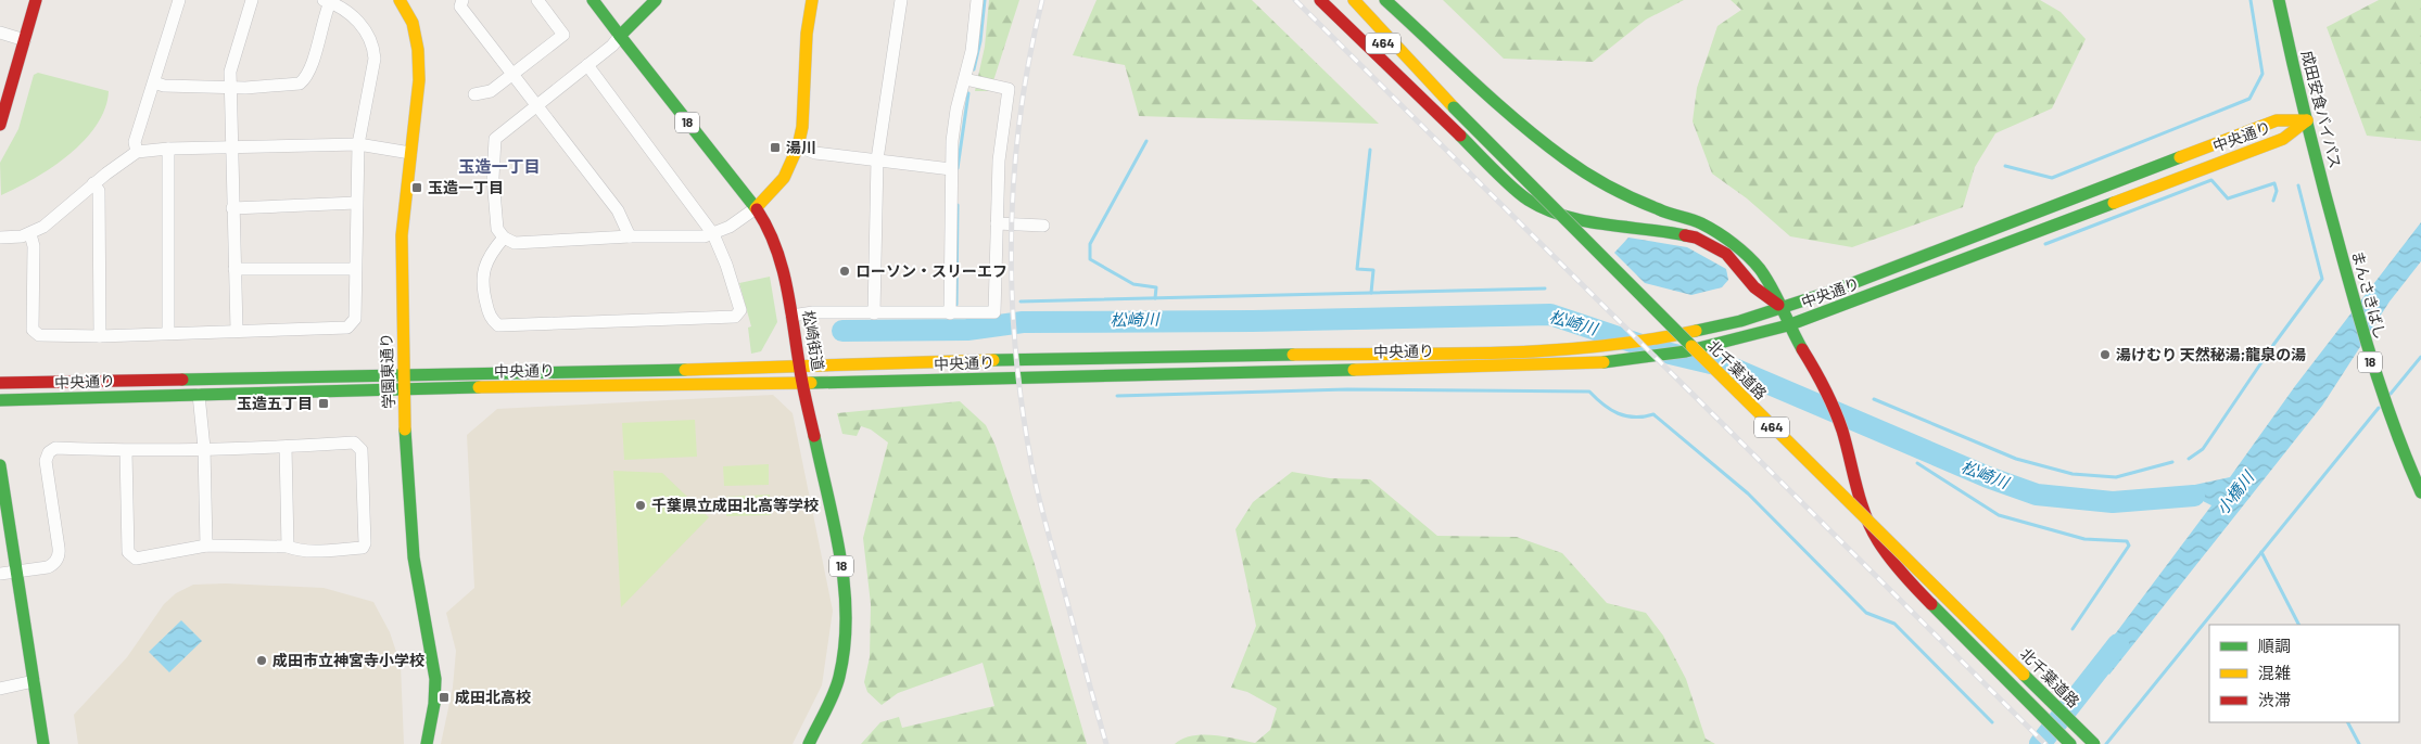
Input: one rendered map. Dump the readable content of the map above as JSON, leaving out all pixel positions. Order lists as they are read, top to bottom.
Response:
{
  "streets": {
    "main road": [
      "464",
      "成田安食バイパス",
      "18",
      "中央通り",
      "まんさきばし",
      "松崎街道",
      "北千葉道路",
      "学園東通り"
    ]
  },
  "crossings": [
    ["成田安食バイパス", "中央通り"],
    ["成田安食バイパス", "まんさきばし"],
    ["中央通り", "松崎街道"],
    ["中央通り", "学園東通り"]
  ],
  "districts": ["玉造一丁目"],
  "water": ["松崎川", "小橋川"],
  "places": {
    "transit": [
      "湯川",
      "玉造一丁目",
      "玉造五丁目",
      "成田北高校"
    ],
    "other": [
      "ローソン・スリーエフ",
      "湯けむり 天然秘湯;龍泉の湯",
      "千葉県立成田北高等学校",
      "成田市立神宮寺小学校"
    ]
  },
  "legend": ["順調", "混雑", "渋滞"]
}
